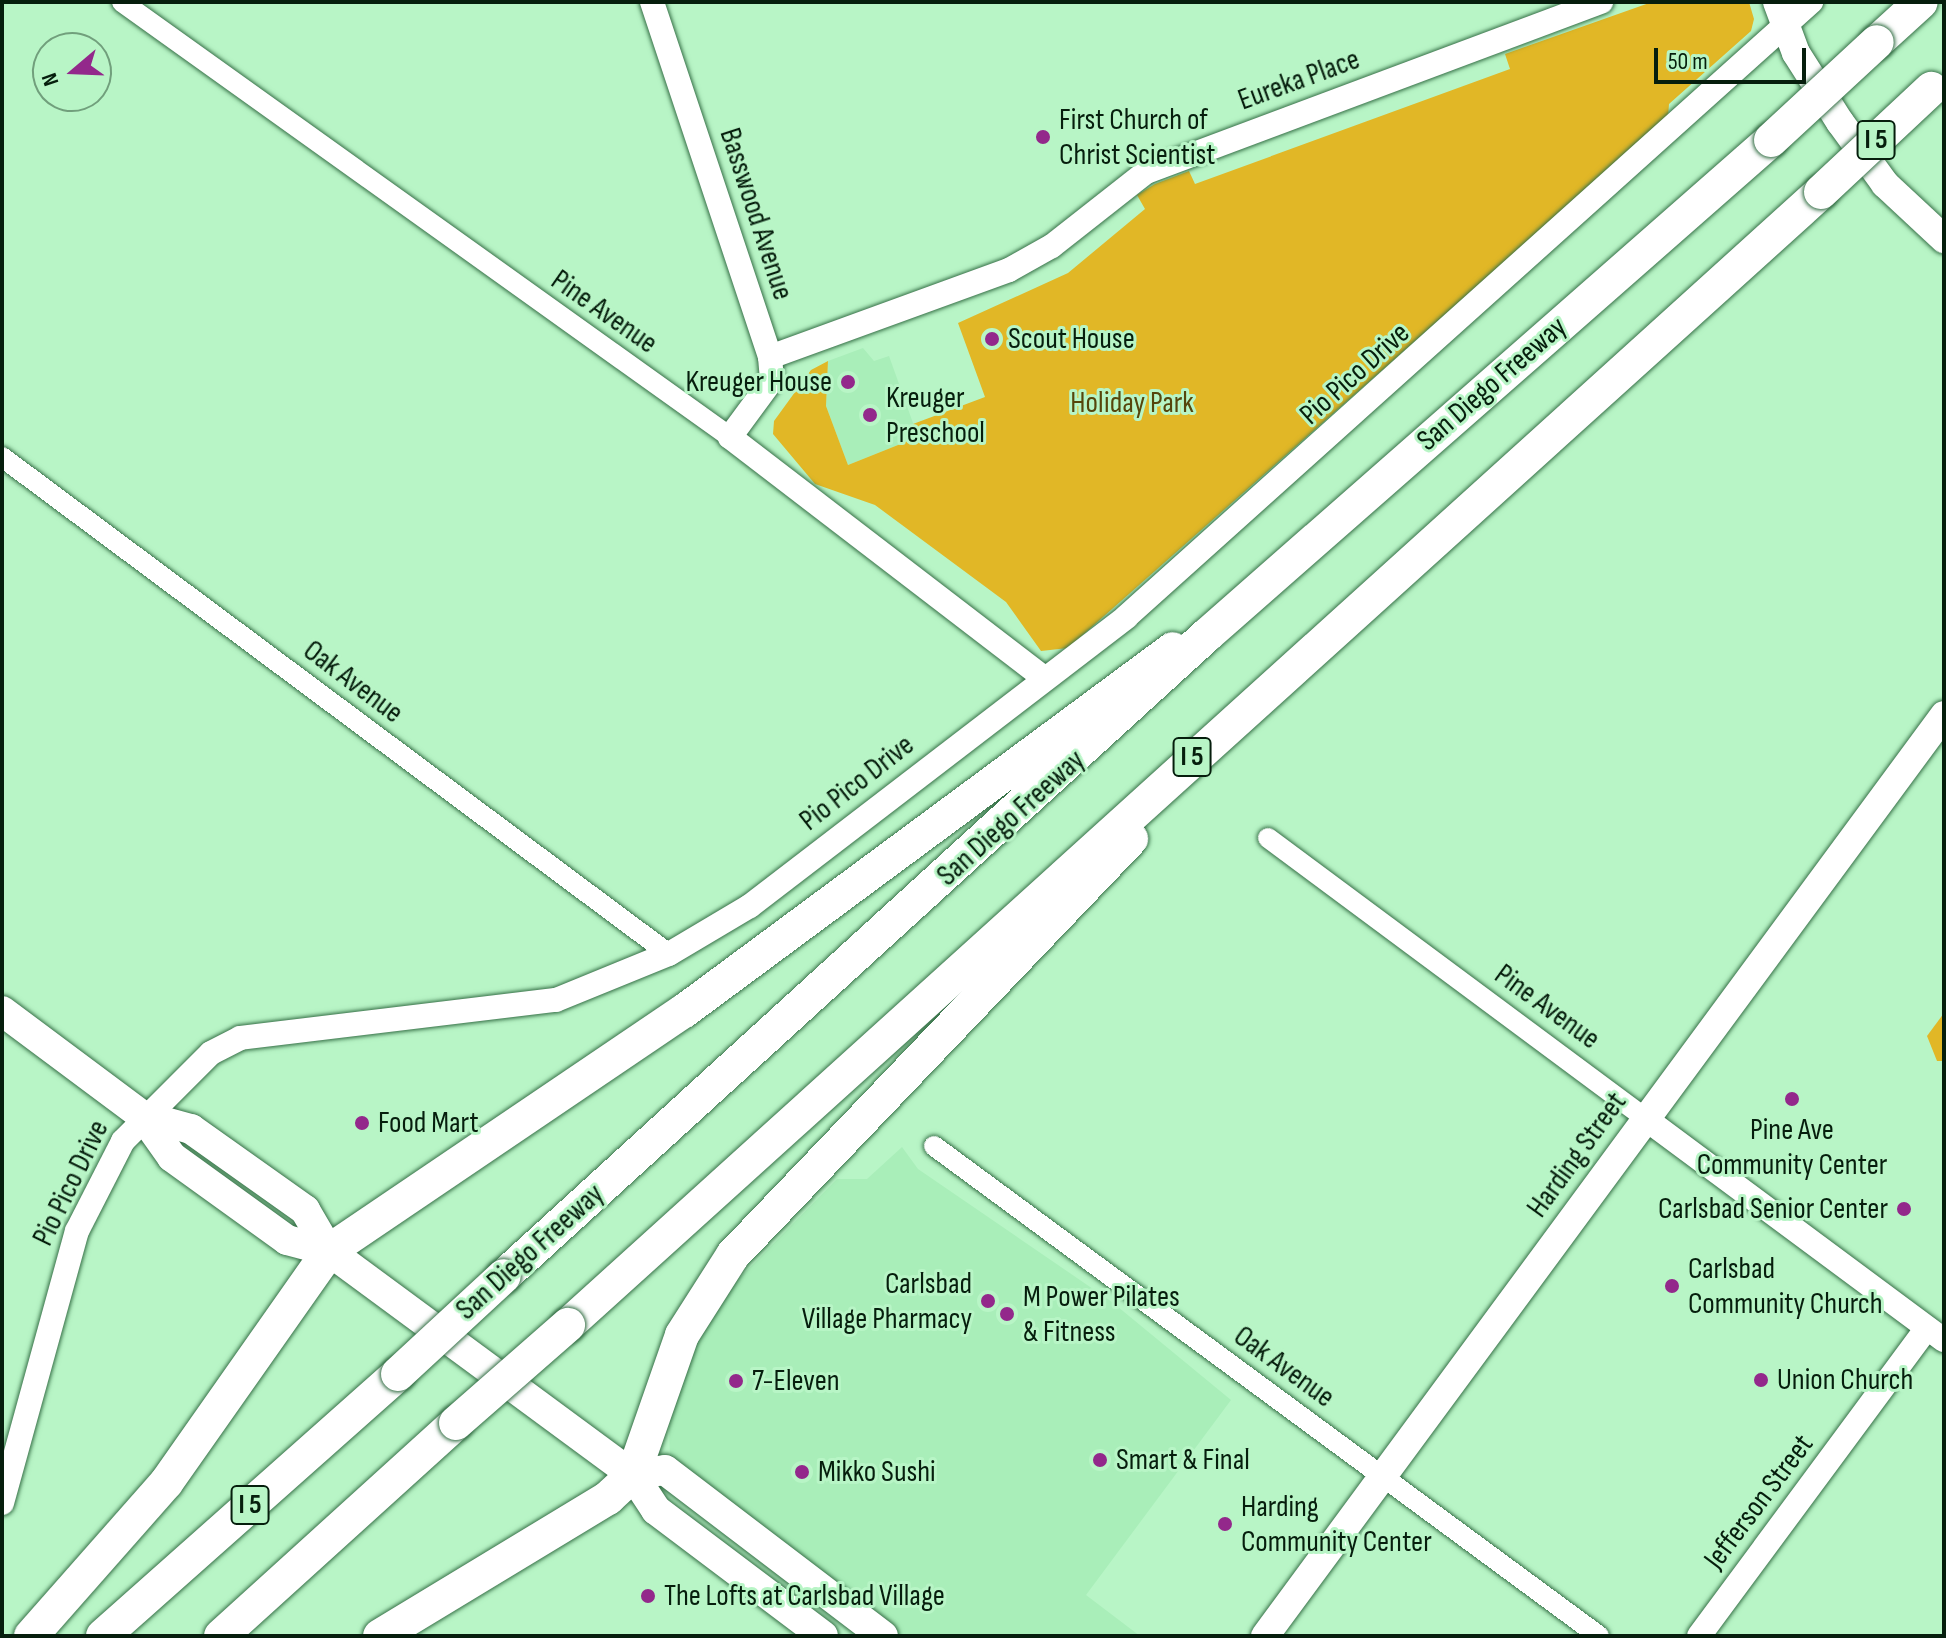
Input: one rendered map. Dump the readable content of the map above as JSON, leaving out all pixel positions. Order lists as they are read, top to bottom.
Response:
{
  "streets": {
    "highway": ["I 5", "San Diego Freeway"],
    "main road": ["Harding Street"],
    "street": [
      "Eureka Place",
      "Basswood Avenue",
      "Pine Avenue",
      "Pio Pico Drive",
      "Oak Avenue",
      "Jefferson Street"
    ]
  },
  "crossings": [
    ["Eureka Place", "Basswood Avenue"],
    ["Pine Avenue", "Pio Pico Drive"],
    ["Pine Avenue", "Harding Street"],
    ["Pine Avenue", "Jefferson Street"],
    ["Pio Pico Drive", "Oak Avenue"],
    ["Oak Avenue", "Harding Street"]
  ],
  "parks": ["Holiday Park"],
  "places": [
    "First Church of Christ Scientist",
    "Scout House",
    "Kreuger House",
    "Kreuger Preschool",
    "Pine Ave Community Center",
    "Food Mart",
    "Carlsbad Senior Center",
    "Carlsbad Community Church",
    "Carlsbad Village Pharmacy",
    "M Power Pilates & Fitness",
    "Union Church",
    "7-Eleven",
    "Smart & Final",
    "Mikko Sushi",
    "Harding Community Center",
    "The Lofts at Carlsbad Village"
  ],
  "scale_bar": "50 m",
  "north": "left"
}
